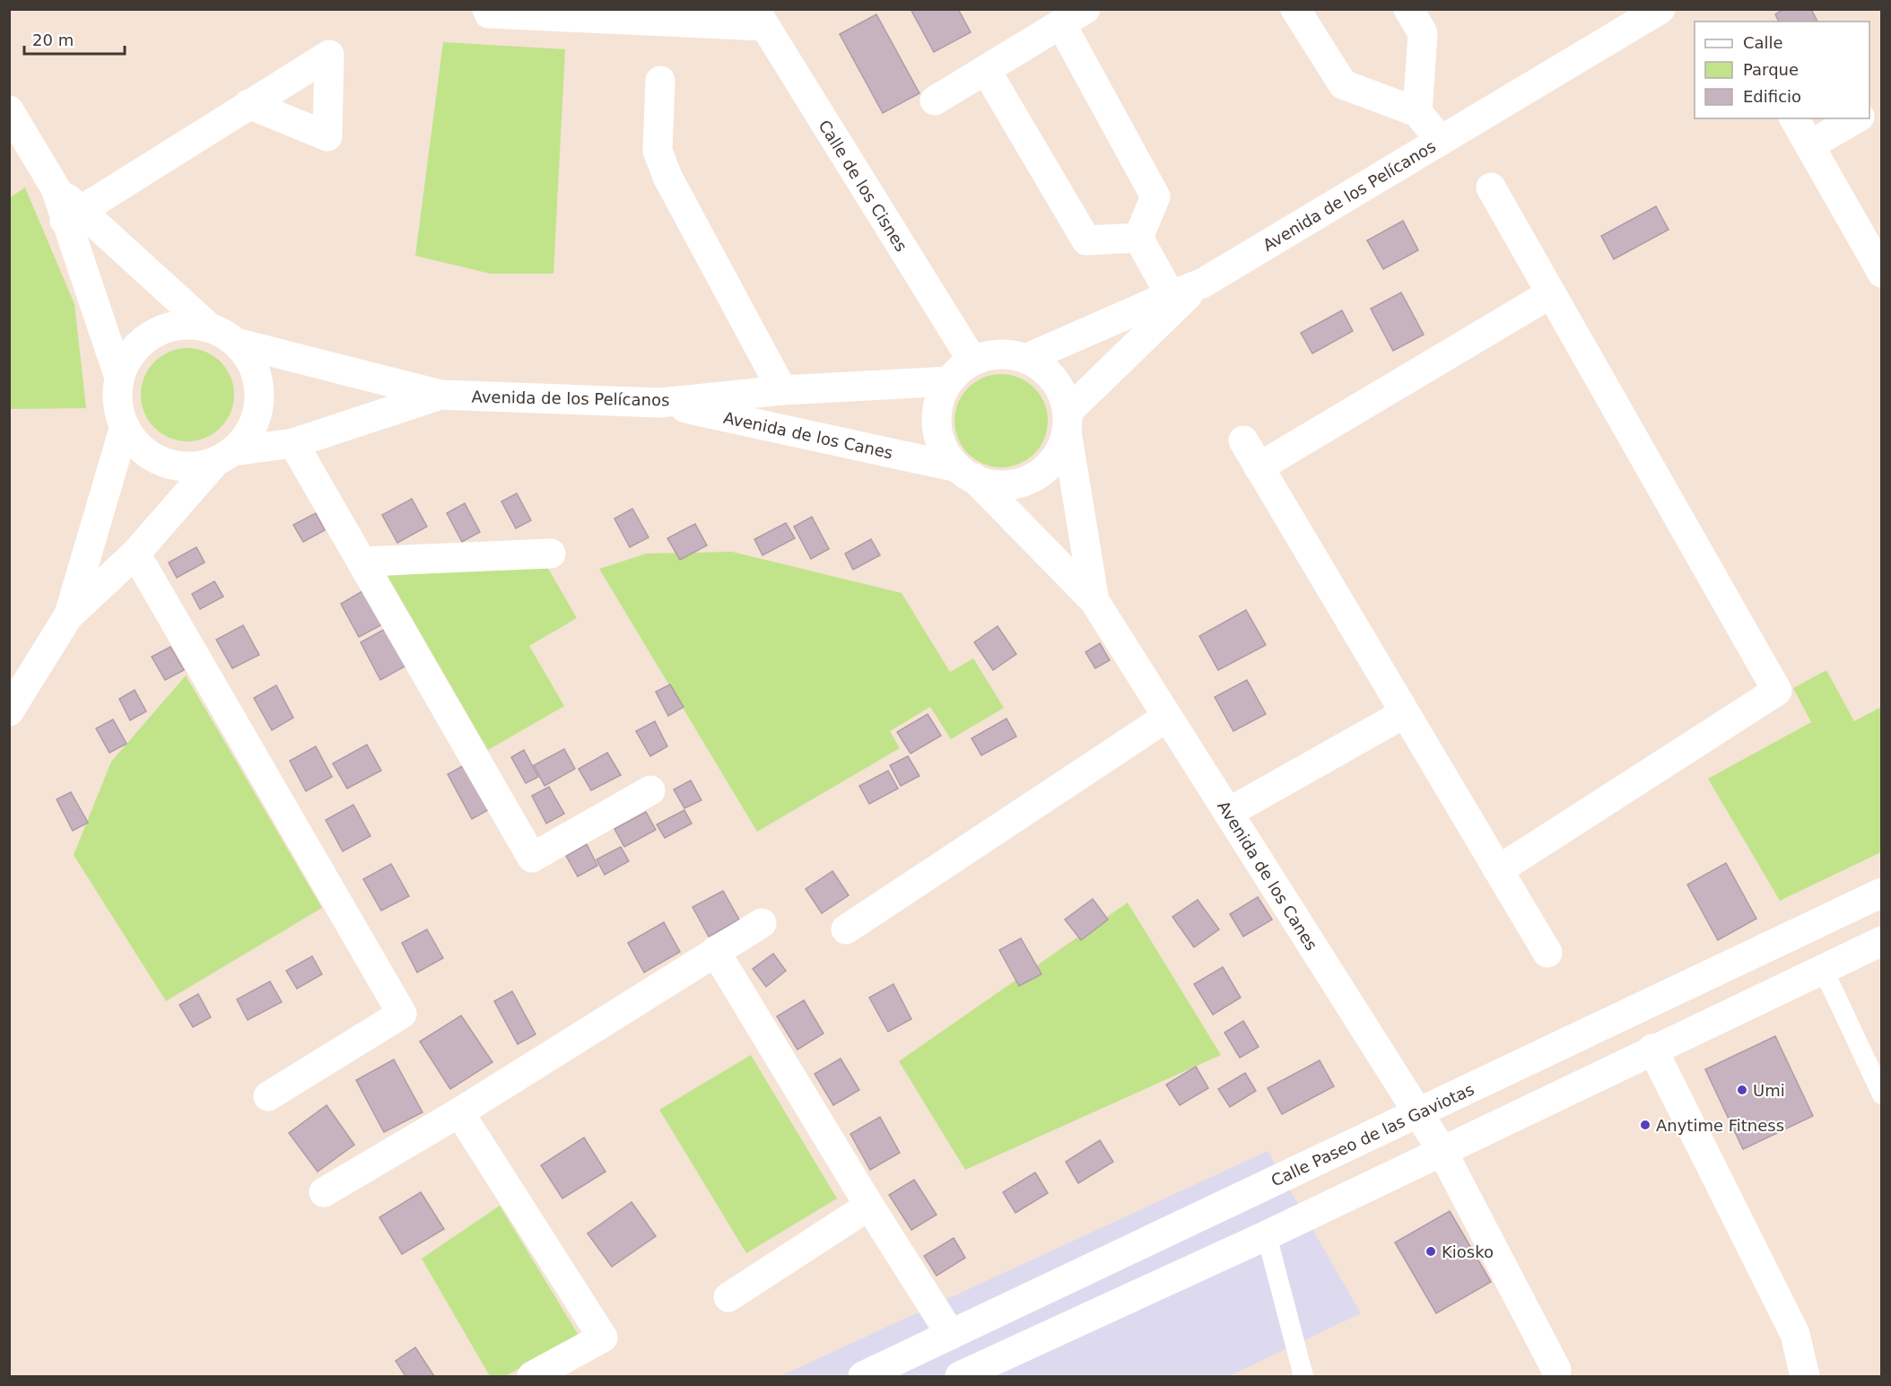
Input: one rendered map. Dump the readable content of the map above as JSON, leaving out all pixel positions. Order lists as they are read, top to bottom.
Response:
{
  "streets": {
    "street": [
      "Calle de los Cisnes",
      "Avenida de los Pelícanos",
      "Avenida de los Canes",
      "Calle Paseo de las Gaviotas"
    ]
  },
  "crossings": [
    ["Calle de los Cisnes", "Avenida de los Pelícanos"],
    ["Calle de los Cisnes", "Avenida de los Canes"],
    ["Avenida de los Pelícanos", "Avenida de los Canes"],
    ["Avenida de los Canes", "Calle Paseo de las Gaviotas"]
  ],
  "places": ["Umi", "Anytime Fitness", "Kiosko"],
  "legend": ["Calle", "Parque", "Edificio"],
  "scale_bar": "20 m"
}
